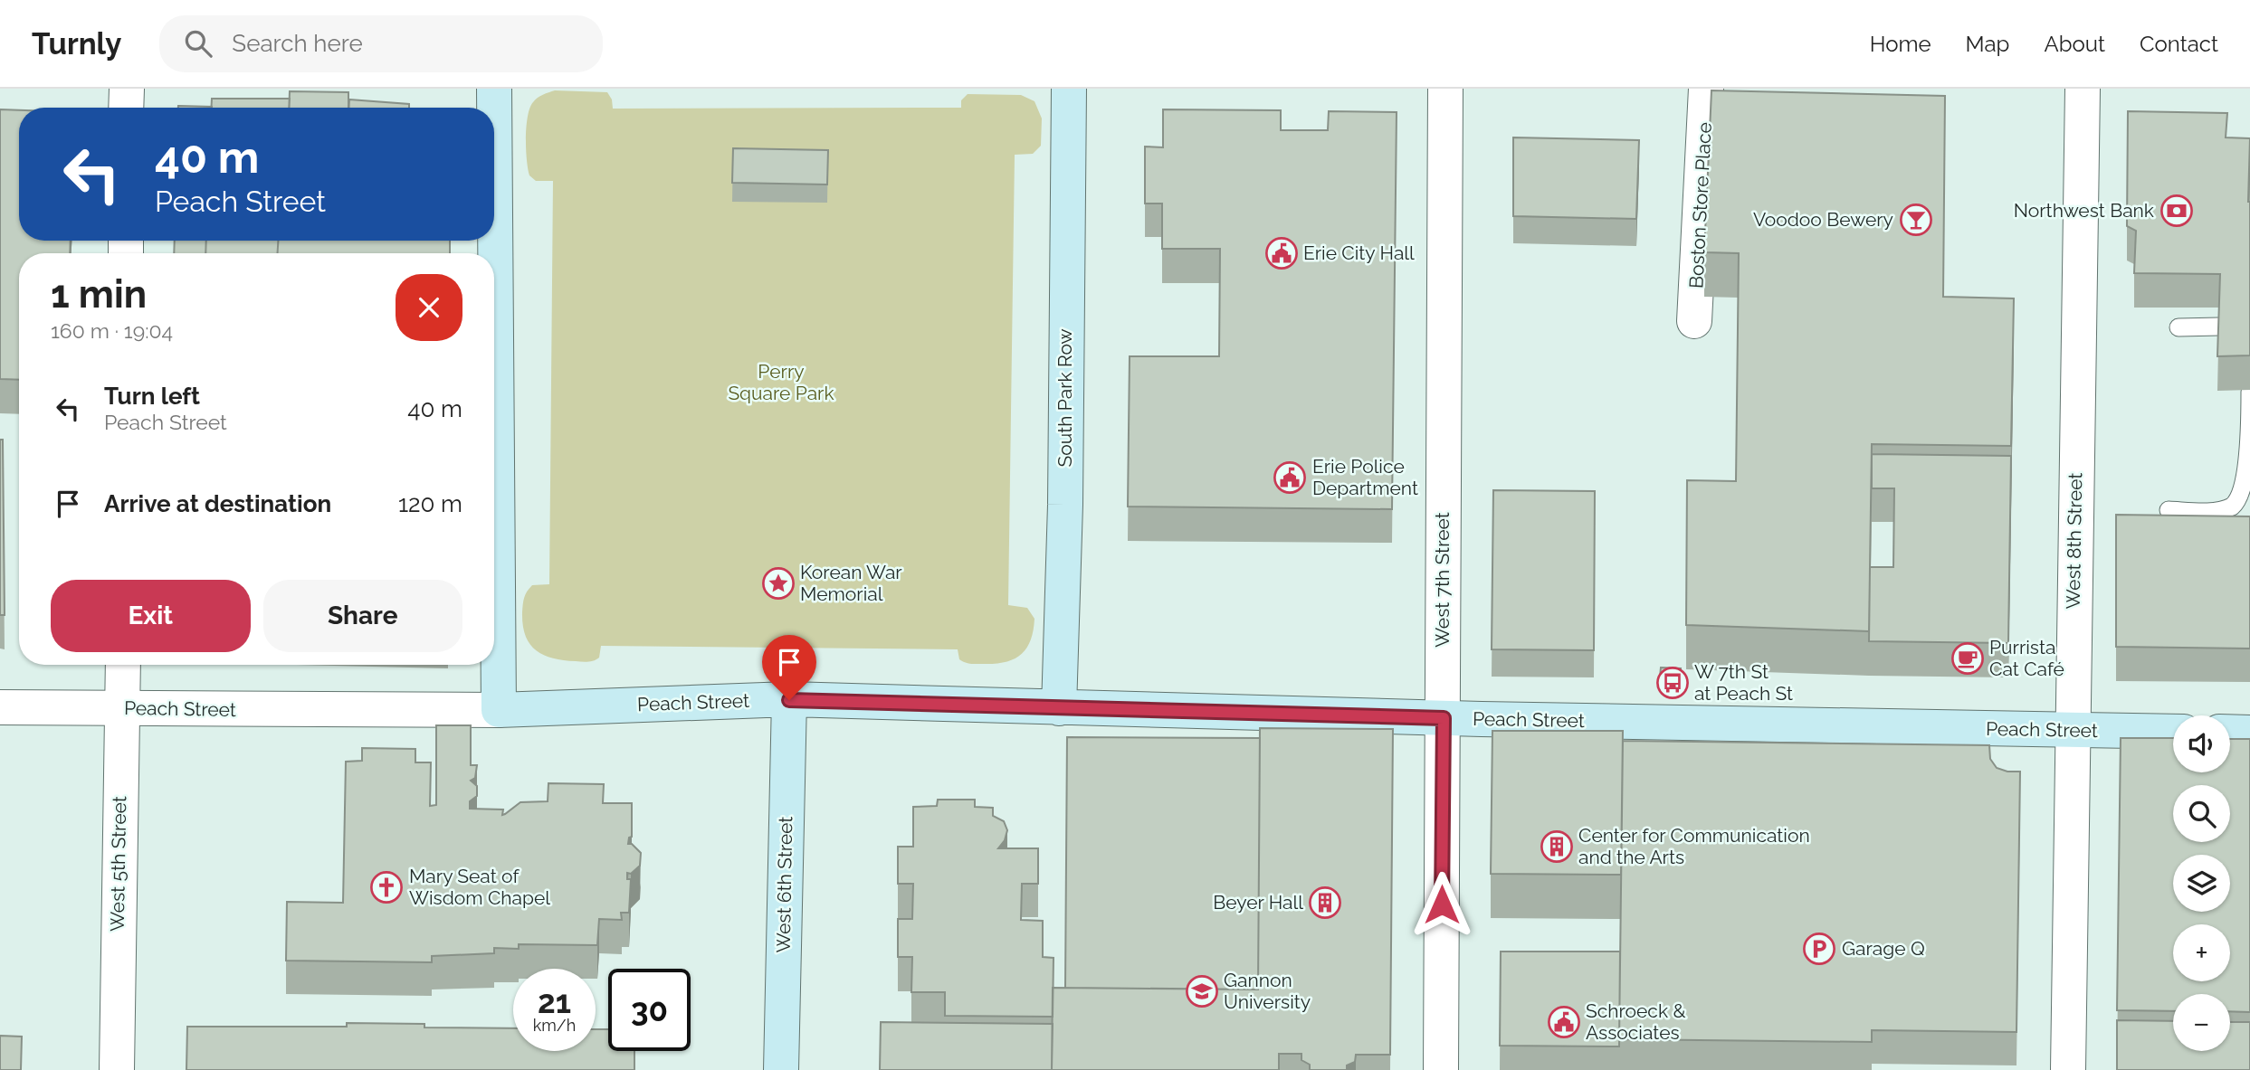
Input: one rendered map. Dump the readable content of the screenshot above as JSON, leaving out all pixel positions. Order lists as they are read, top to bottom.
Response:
{
  "streets": {
    "main road": ["South Park Row", "Peach Street", "West 6th Street"],
    "street": [
      "Boston Store Place",
      "West 8th Street",
      "West 7th Street",
      "West 5th Street"
    ]
  },
  "crossings": [
    ["South Park Row", "Peach Street"],
    ["West 8th Street", "Peach Street"],
    ["West 7th Street", "Peach Street"],
    ["Peach Street", "West 5th Street"],
    ["Peach Street", "West 6th Street"]
  ],
  "parks": ["Perry Square Park"],
  "places": {
    "bank": ["Northwest Bank"],
    "bar": ["Voodoo Bewery"],
    "public building": ["Erie City Hall", "Erie Police Department", "Schroeck & Associates"],
    "place": ["Korean War Memorial"],
    "cafe": ["Purrista Cat Café"],
    "bus stop": ["W 7th St at Peach St"],
    "building": ["Center for Communication and the Arts", "Beyer Hall"],
    "church": ["Mary Seat of Wisdom Chapel"],
    "parking": ["Garage Q"],
    "school or university": ["Gannon University"]
  },
  "page": {
    "header": "Turnly",
    "search": "Search here",
    "nav": [
      "Home",
      "Map",
      "About",
      "Contact"
    ],
    "turn": ["40 m", "Peach Street"],
    "heading": ["1 min", "160 m · 19:04"],
    "list": [
      {
        "name": "Turn left",
        "note": "Peach Street",
        "value": "40 m"
      },
      {
        "name": "Arrive at destination",
        "value": "120 m"
      }
    ],
    "buttons": ["Exit", "Share"],
    "map_buttons": ["+", "−"],
    "speed": "21 km/h",
    "limit": "30"
  }
}
